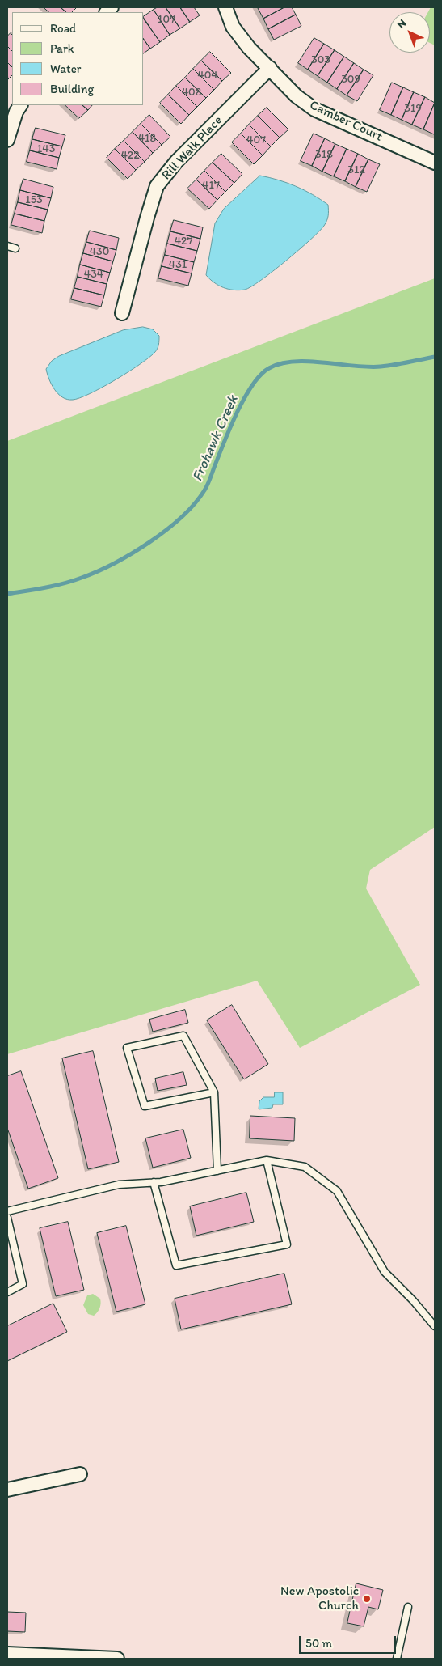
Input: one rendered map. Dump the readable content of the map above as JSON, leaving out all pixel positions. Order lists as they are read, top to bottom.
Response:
{
  "streets": {
    "street": ["Camber Court", "Rill Walk Place"]
  },
  "crossings": [
    ["Camber Court", "Rill Walk Place"]
  ],
  "water": ["Frohawk Creek"],
  "places": ["New Apostolic Church"],
  "house_numbers": [
    "107",
    "303",
    "404",
    "309",
    "408",
    "319",
    "418",
    "407",
    "143",
    "318",
    "422",
    "312",
    "417",
    "153",
    "427",
    "430",
    "431",
    "434"
  ],
  "legend": [
    "Road",
    "Park",
    "Water",
    "Building"
  ],
  "scale_bar": "50 m",
  "north": "top left"
}
